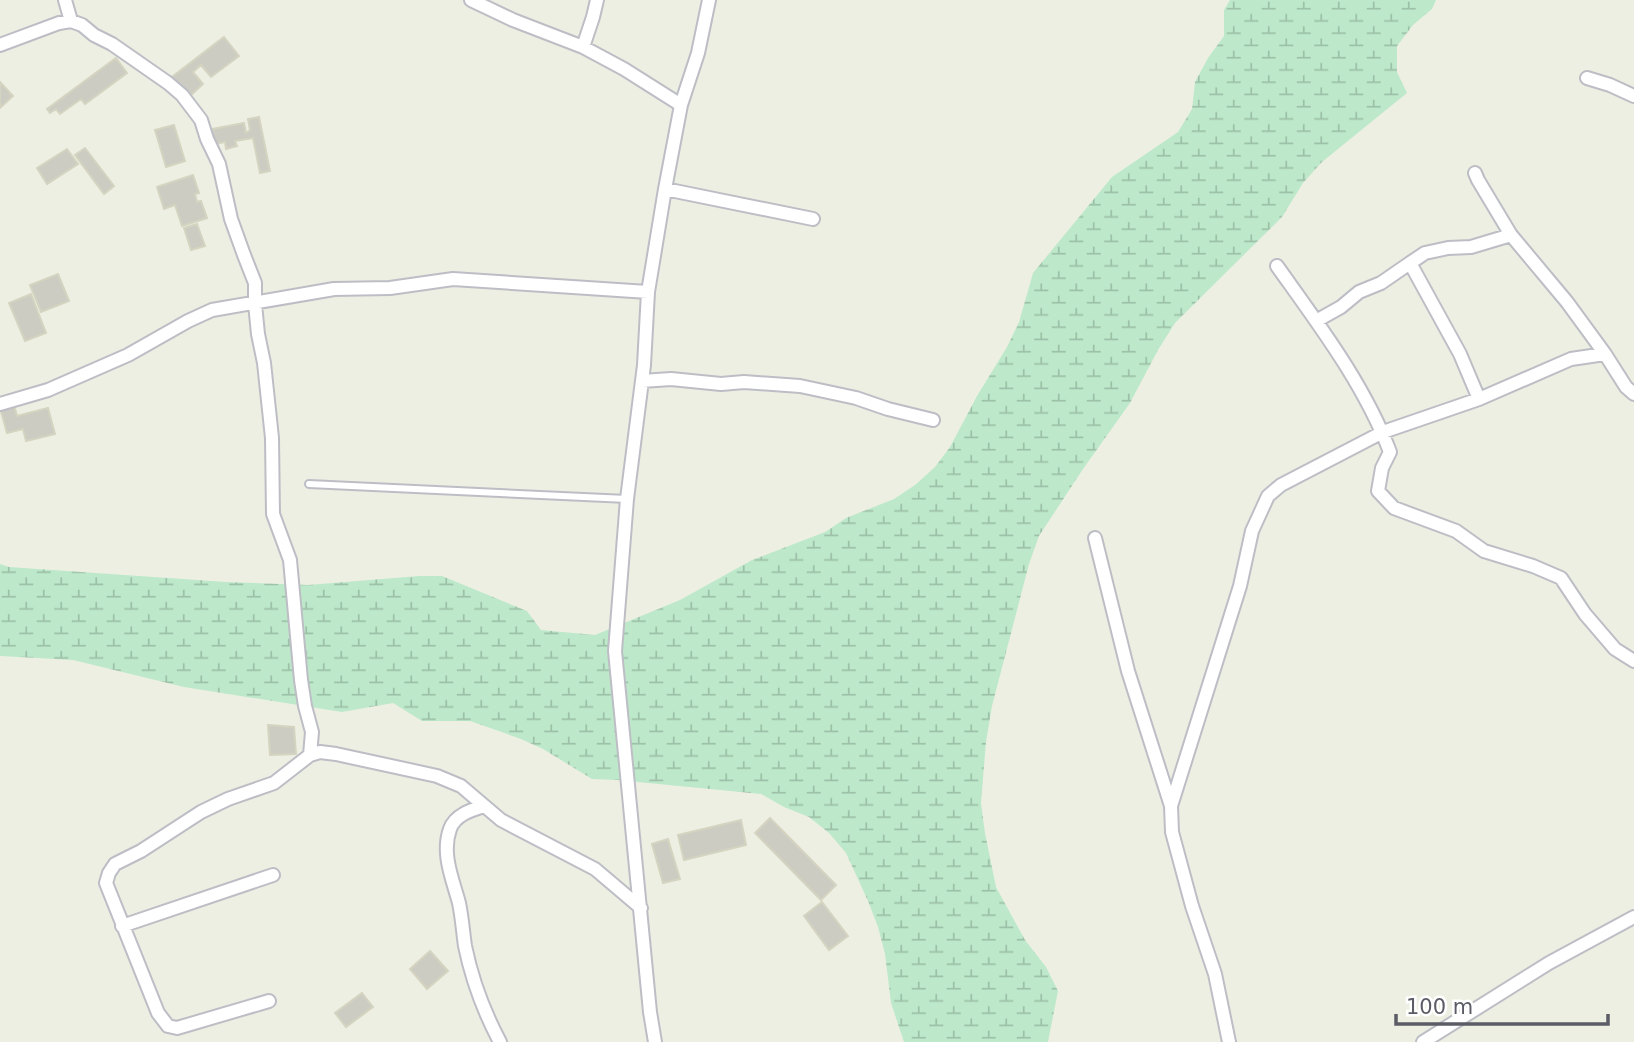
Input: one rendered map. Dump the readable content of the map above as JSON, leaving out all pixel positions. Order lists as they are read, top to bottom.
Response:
{
  "scale_bar": "100 m"
}
